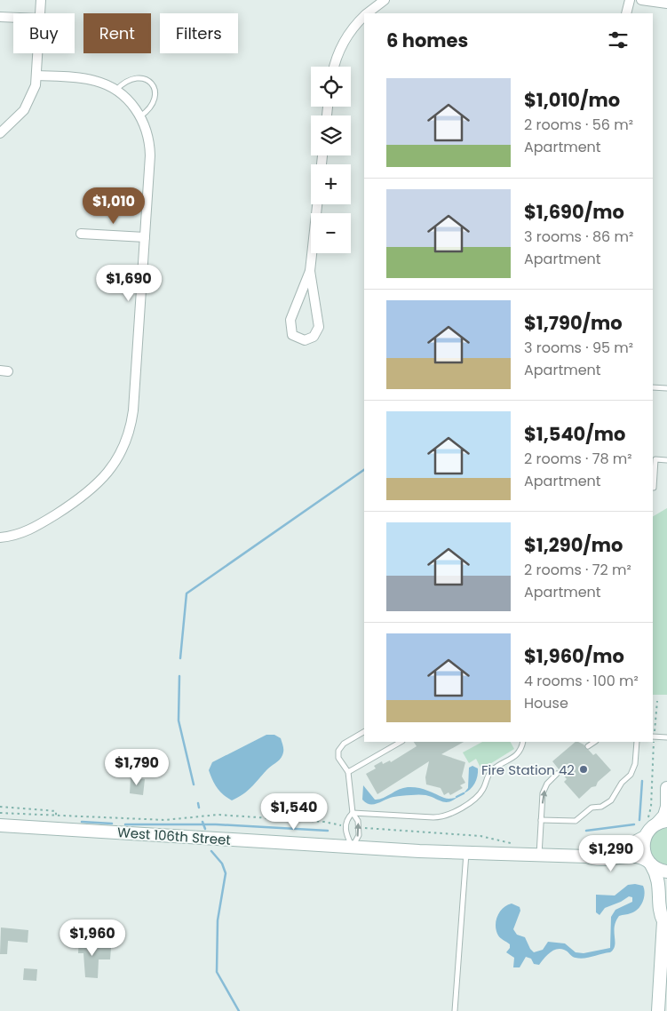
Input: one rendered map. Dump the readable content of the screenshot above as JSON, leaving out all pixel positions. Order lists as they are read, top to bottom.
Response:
{
  "streets": {
    "street": ["West 106th Street"]
  },
  "places": ["Fire Station 42"],
  "page": {
    "chip": ["Buy", "Rent", "Filters"],
    "heading": "6 homes",
    "map_buttons": ["+", "−"],
    "list": [
      {
        "name": "$1,010/mo",
        "note": "2 rooms · 56 m² · Apartment"
      },
      {
        "name": "$1,690/mo",
        "note": "3 rooms · 86 m² · Apartment"
      },
      {
        "name": "$1,790/mo",
        "note": "3 rooms · 95 m² · Apartment"
      },
      {
        "name": "$1,540/mo",
        "note": "2 rooms · 78 m² · Apartment"
      },
      {
        "name": "$1,290/mo",
        "note": "2 rooms · 72 m² · Apartment"
      },
      {
        "name": "$1,960/mo",
        "note": "4 rooms · 100 m² · House"
      }
    ],
    "price": [
      "$1,010",
      "$1,690",
      "$1,790",
      "$1,540",
      "$1,290",
      "$1,960"
    ]
  }
}
